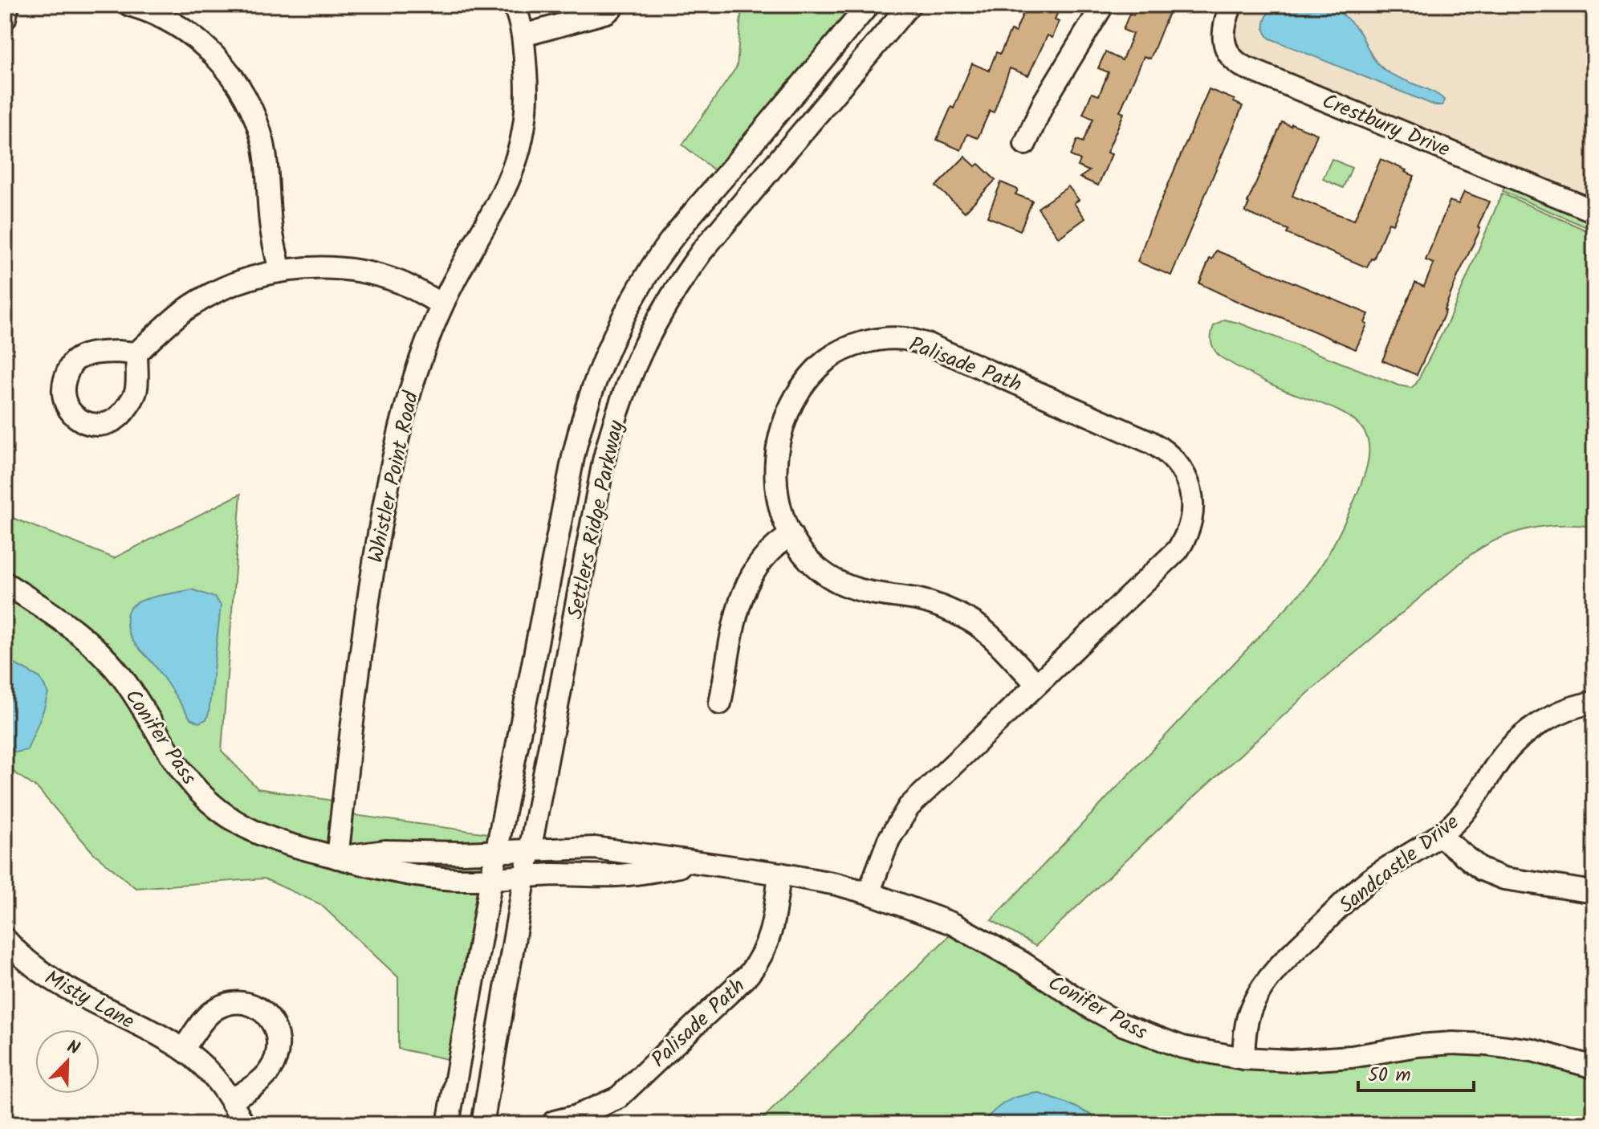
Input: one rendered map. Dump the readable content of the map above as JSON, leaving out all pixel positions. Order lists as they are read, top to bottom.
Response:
{
  "streets": {
    "street": [
      "Crestbury Drive",
      "Palisade Path",
      "Whistler Point Road",
      "Settlers Ridge Parkway",
      "Conifer Pass",
      "Sandcastle Drive",
      "Misty Lane"
    ]
  },
  "crossings": [
    ["Palisade Path", "Conifer Pass"],
    ["Whistler Point Road", "Conifer Pass"],
    ["Settlers Ridge Parkway", "Conifer Pass"],
    ["Conifer Pass", "Sandcastle Drive"]
  ],
  "scale_bar": "50 m",
  "north": "top right"
}
